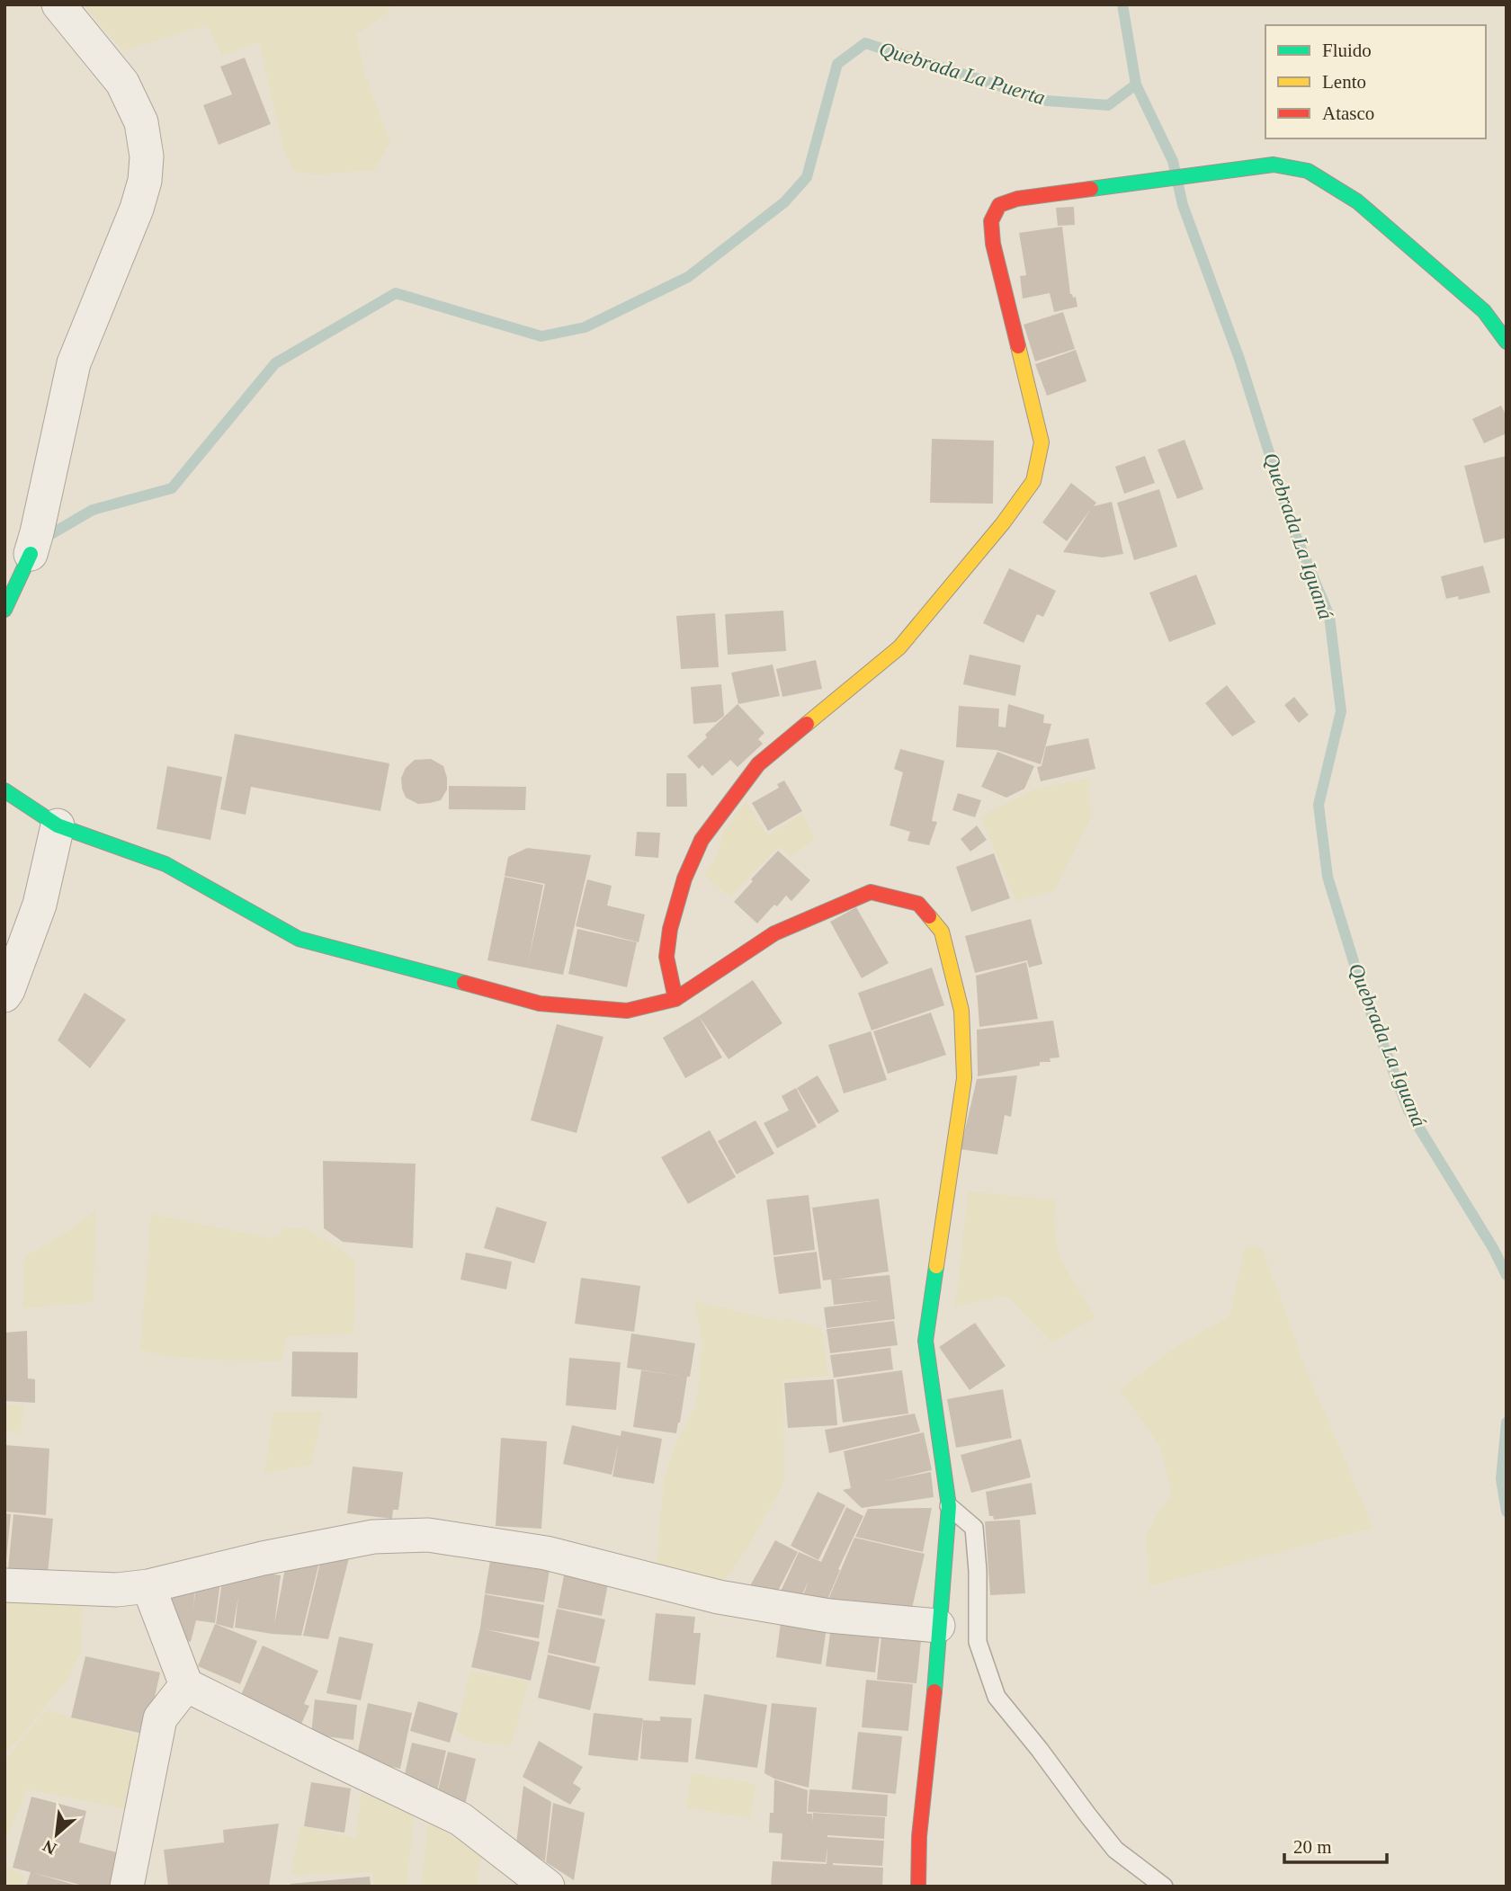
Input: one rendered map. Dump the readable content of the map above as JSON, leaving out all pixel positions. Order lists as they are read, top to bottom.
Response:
{
  "water": ["Quebrada La Puerta", "Quebrada La Iguaná"],
  "legend": ["Fluido", "Lento", "Atasco"],
  "scale_bar": "20 m",
  "north": "bottom left"
}
